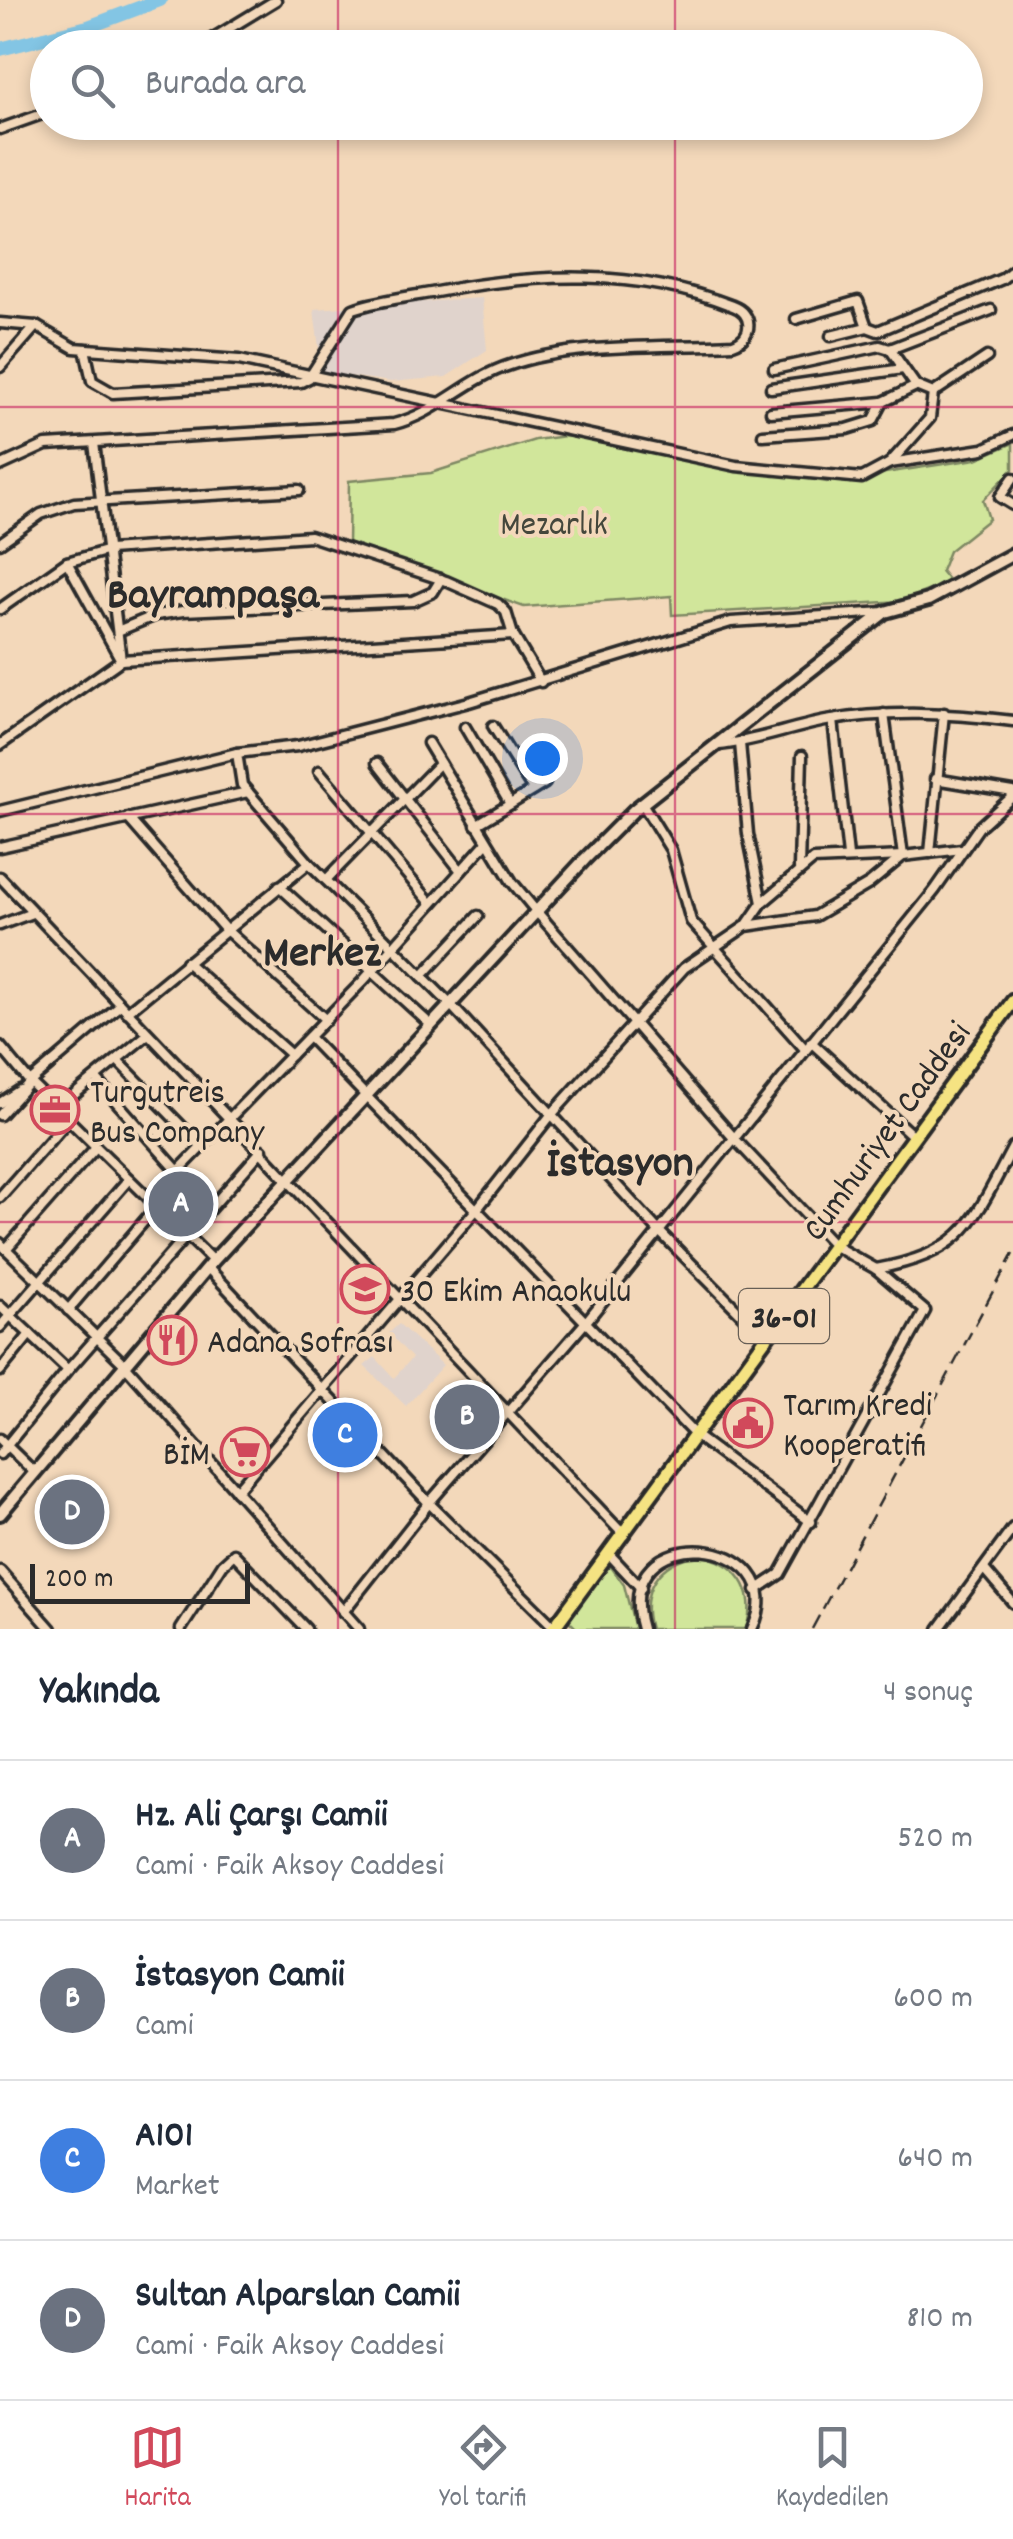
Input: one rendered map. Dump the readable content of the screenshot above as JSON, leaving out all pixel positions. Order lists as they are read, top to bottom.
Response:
{
  "streets": {
    "main road": ["Cumhuriyet Caddesi", "36-01"]
  },
  "districts": ["Bayrampaşa", "Merkez", "İstasyon"],
  "parks": ["Mezarlık"],
  "places": {
    "office": ["Turgutreis Bus Company"],
    "school or university": ["30 Ekim Anaokulu"],
    "restaurant": ["Adana Sofrası"],
    "public building": ["Tarım Kredi Kooperatifi"],
    "supermarket": ["BİM"]
  },
  "scale_bar": "200 m",
  "page": {
    "search": "Burada ara",
    "pins": [
      "A",
      "B",
      "C",
      "D"
    ],
    "scale": "200 m",
    "heading": ["Yakında", "4 sonuç"],
    "list": [
      {
        "mark": "A",
        "name": "Hz. Ali Çarşı Camii",
        "note": "Cami · Faik Aksoy Caddesi",
        "value": "520 m"
      },
      {
        "mark": "B",
        "name": "İstasyon Camii",
        "note": "Cami",
        "value": "600 m"
      },
      {
        "mark": "C",
        "name": "A101",
        "note": "Market",
        "value": "640 m"
      },
      {
        "mark": "D",
        "name": "Sultan Alparslan Camii",
        "note": "Cami · Faik Aksoy Caddesi",
        "value": "810 m"
      }
    ],
    "nav": ["Harita", "Yol tarifi", "Kaydedilen"]
  }
}
